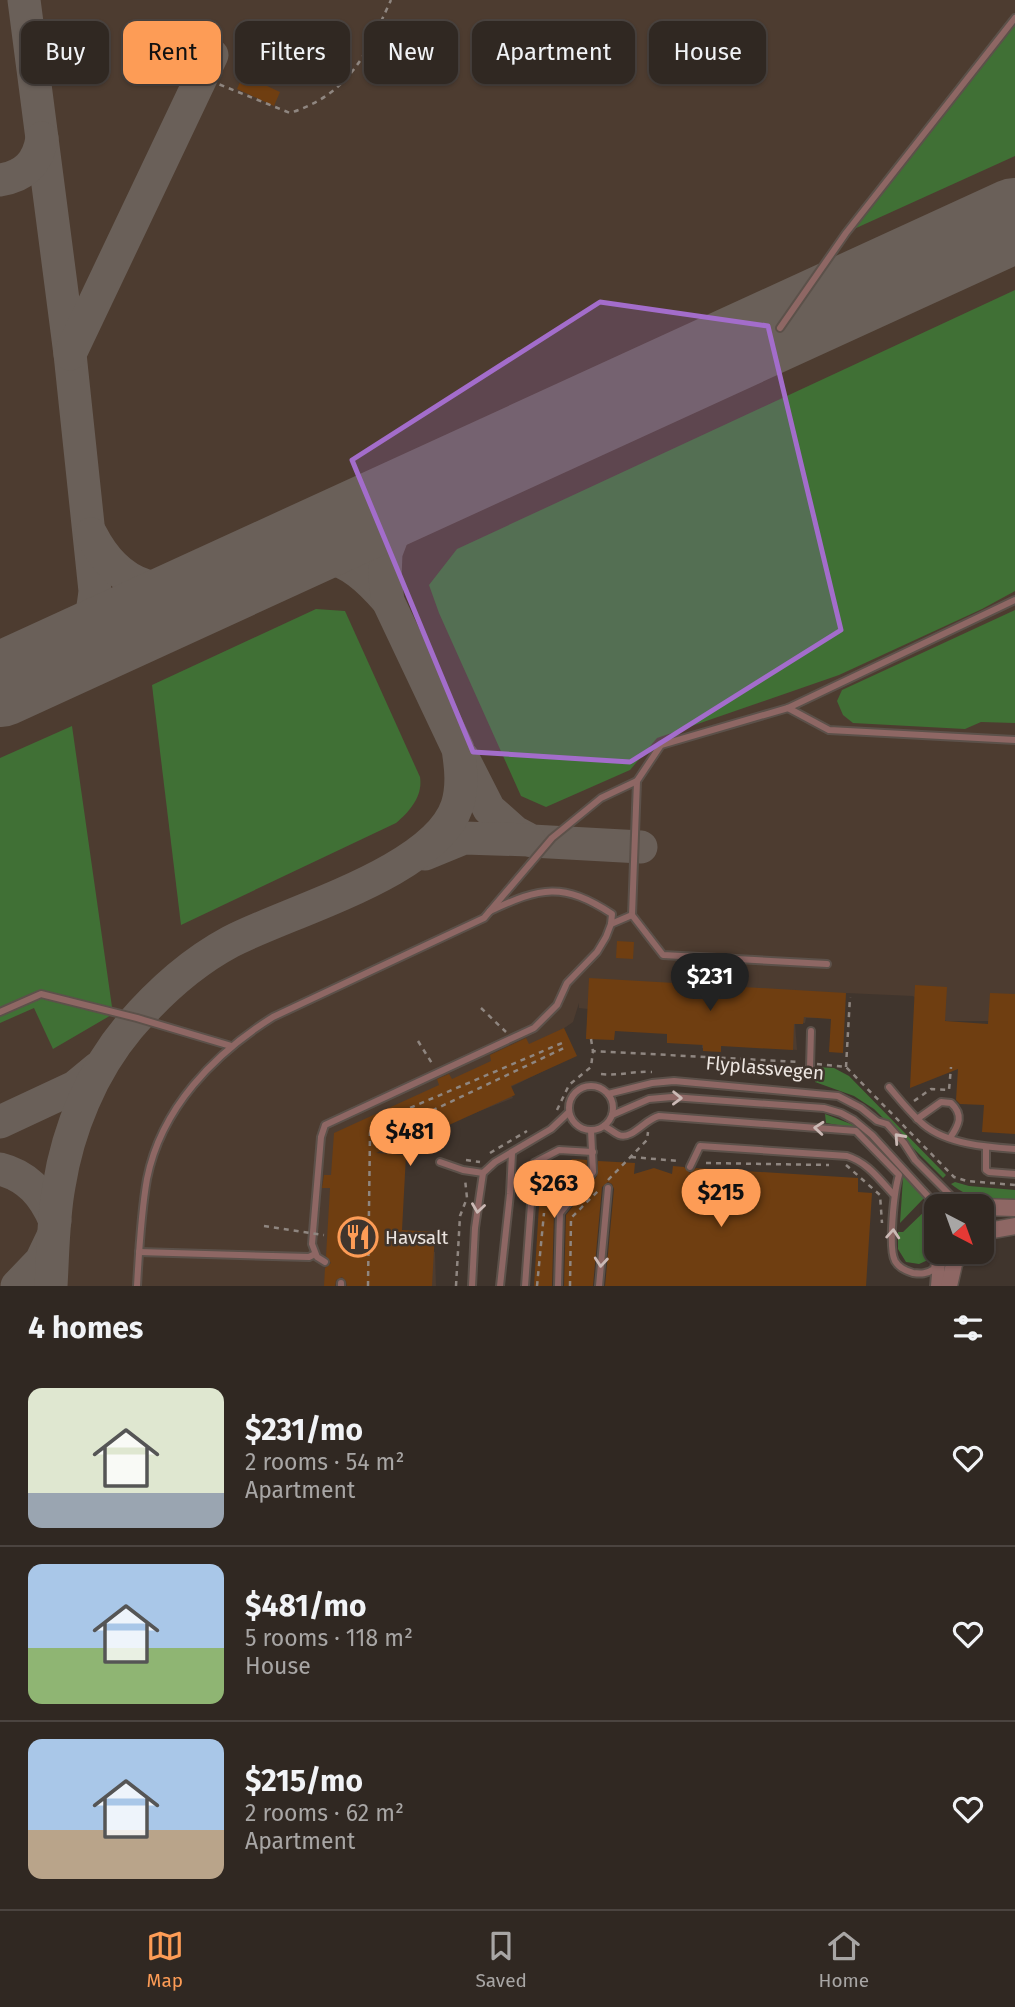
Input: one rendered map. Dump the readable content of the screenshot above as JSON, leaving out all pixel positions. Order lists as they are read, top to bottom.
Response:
{
  "streets": {
    "lane": ["Flyplassvegen"]
  },
  "places": {
    "restaurant": ["Havsalt"]
  },
  "north": "bottom right",
  "page": {
    "chip": [
      "Buy",
      "Rent",
      "Filters",
      "New",
      "Apartment",
      "House"
    ],
    "price": [
      "$231",
      "$481",
      "$263",
      "$215"
    ],
    "heading": "4 homes",
    "list": [
      {
        "name": "$231/mo",
        "note": "2 rooms · 54 m² · Apartment"
      },
      {
        "name": "$481/mo",
        "note": "5 rooms · 118 m² · House"
      },
      {
        "name": "$215/mo",
        "note": "2 rooms · 62 m² · Apartment"
      }
    ],
    "tabs": ["Map", "Saved", "Home"]
  }
}
